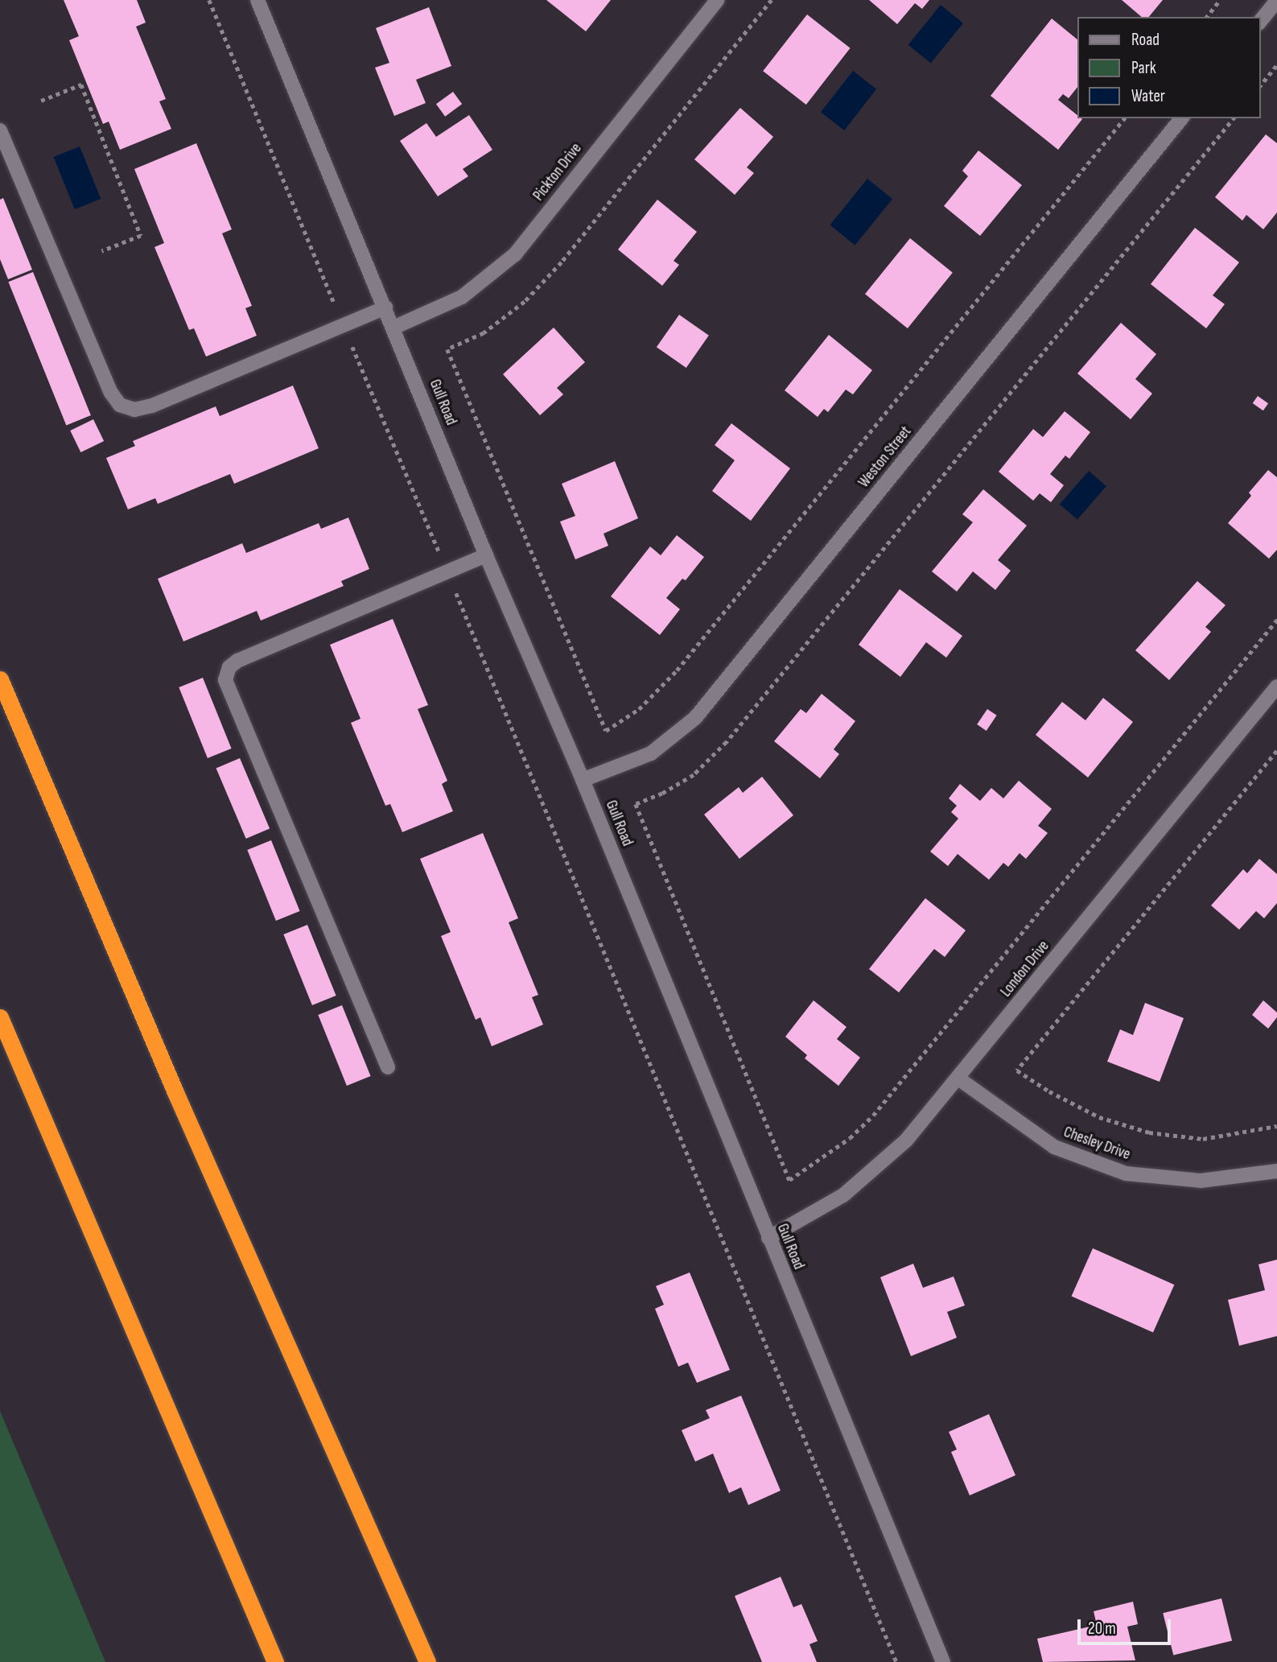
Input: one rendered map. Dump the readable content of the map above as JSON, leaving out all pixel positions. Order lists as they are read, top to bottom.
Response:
{
  "streets": {
    "street": [
      "Pickton Drive",
      "Gull Road",
      "Weston Street",
      "London Drive",
      "Chesley Drive"
    ]
  },
  "crossings": [
    ["Pickton Drive", "Gull Road"],
    ["Gull Road", "Weston Street"],
    ["Gull Road", "London Drive"],
    ["London Drive", "Chesley Drive"]
  ],
  "legend": ["Road", "Park", "Water"],
  "scale_bar": "20 m"
}
